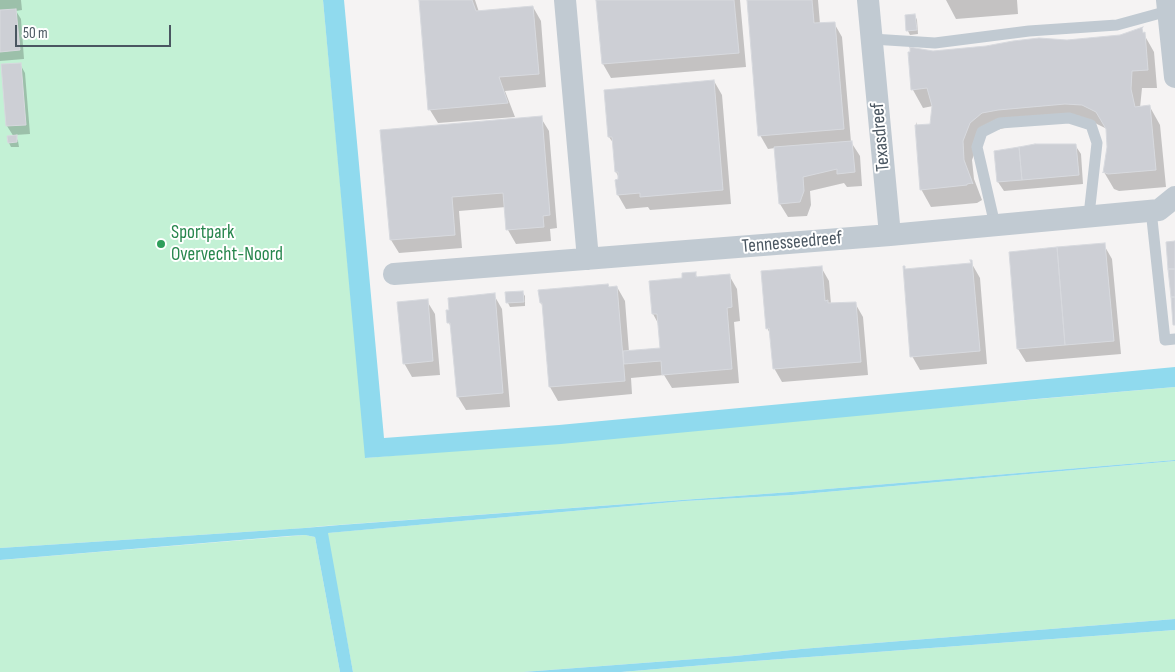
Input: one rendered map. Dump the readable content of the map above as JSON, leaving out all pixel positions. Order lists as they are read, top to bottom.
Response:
{
  "streets": {
    "street": ["Texasdreef", "Tennesseedreef"]
  },
  "crossings": [
    ["Texasdreef", "Tennesseedreef"]
  ],
  "places": ["Sportpark Overvecht-Noord"],
  "scale_bar": "50 m"
}
